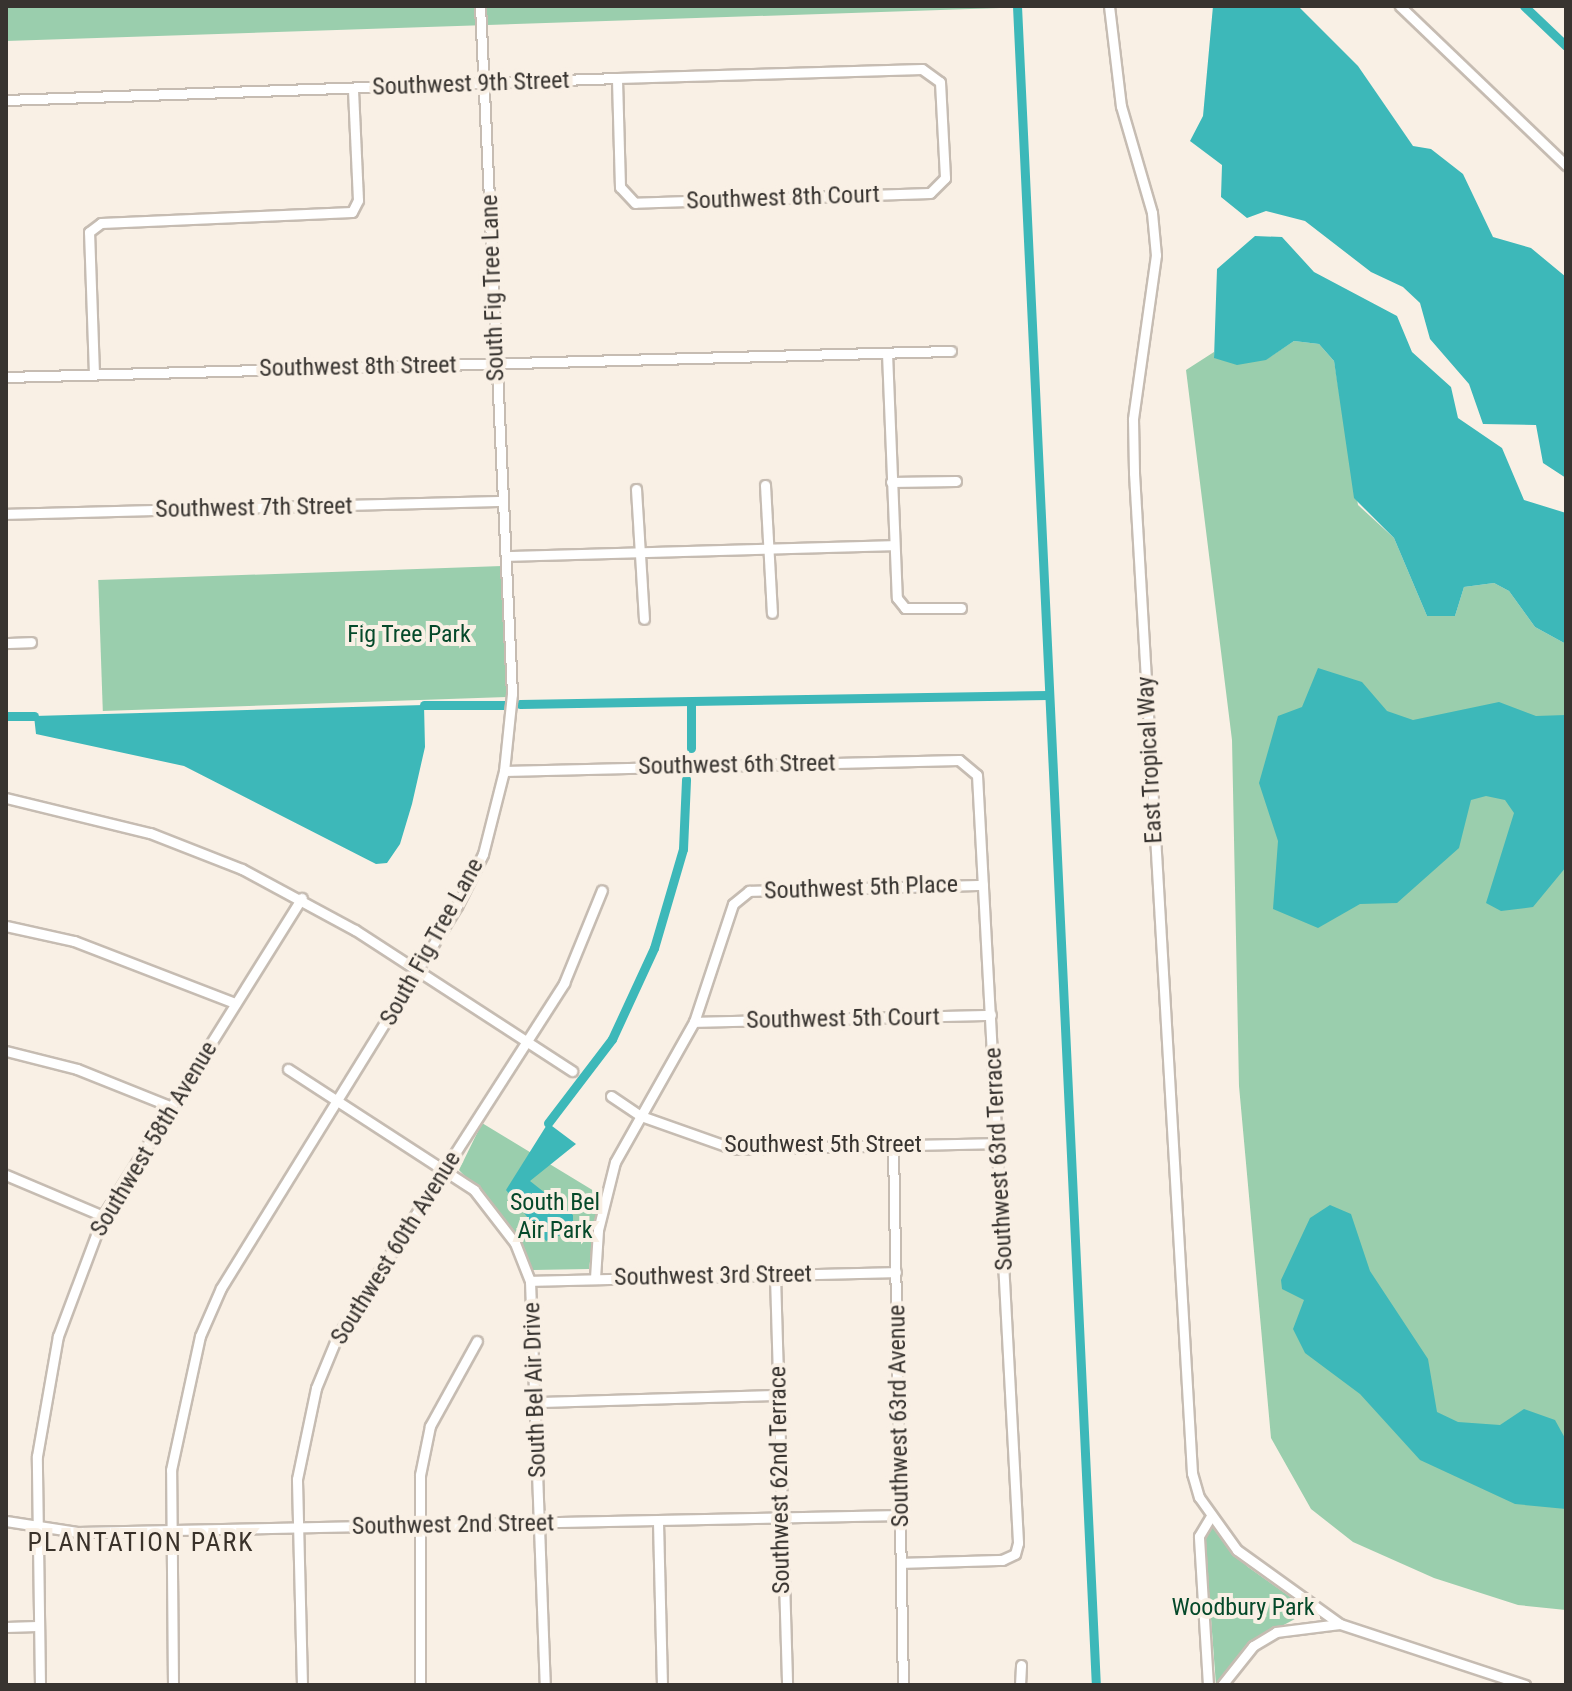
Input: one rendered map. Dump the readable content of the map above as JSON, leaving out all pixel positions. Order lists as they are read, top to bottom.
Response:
{
  "streets": {
    "street": [
      "Southwest 9th Street",
      "Southwest 8th Court",
      "South Fig Tree Lane",
      "Southwest 8th Street",
      "Southwest 7th Street",
      "East Tropical Way",
      "Southwest 6th Street",
      "Southwest 5th Place",
      "Southwest 5th Court",
      "Southwest 58th Avenue",
      "Southwest 5th Street",
      "Southwest 63rd Terrace",
      "Southwest 60th Avenue",
      "Southwest 3rd Street",
      "South Bel Air Drive",
      "Southwest 63rd Avenue",
      "Southwest 62nd Terrace",
      "Southwest 2nd Street"
    ]
  },
  "crossings": [
    ["Southwest 9th Street", "Southwest 8th Court"],
    ["Southwest 9th Street", "South Fig Tree Lane"],
    ["South Fig Tree Lane", "Southwest 8th Street"],
    ["South Fig Tree Lane", "Southwest 7th Street"],
    ["South Fig Tree Lane", "Southwest 6th Street"],
    ["South Fig Tree Lane", "South Bel Air Drive"],
    ["South Fig Tree Lane", "Southwest 2nd Street"],
    ["Southwest 6th Street", "Southwest 63rd Terrace"],
    ["Southwest 5th Place", "Southwest 5th Court"],
    ["Southwest 5th Place", "Southwest 63rd Terrace"],
    ["Southwest 5th Court", "Southwest 63rd Terrace"],
    ["Southwest 58th Avenue", "Southwest 2nd Street"],
    ["Southwest 5th Street", "Southwest 63rd Terrace"],
    ["Southwest 5th Street", "Southwest 63rd Avenue"],
    ["Southwest 63rd Terrace", "Southwest 63rd Avenue"],
    ["Southwest 60th Avenue", "South Bel Air Drive"],
    ["Southwest 60th Avenue", "Southwest 2nd Street"],
    ["Southwest 3rd Street", "South Bel Air Drive"],
    ["Southwest 3rd Street", "Southwest 63rd Avenue"],
    ["Southwest 3rd Street", "Southwest 62nd Terrace"],
    ["South Bel Air Drive", "Southwest 2nd Street"],
    ["Southwest 63rd Avenue", "Southwest 2nd Street"],
    ["Southwest 62nd Terrace", "Southwest 2nd Street"]
  ],
  "districts": ["PLANTATION PARK"],
  "parks": ["Fig Tree Park", "South Bel Air Park", "Woodbury Park"]
}
